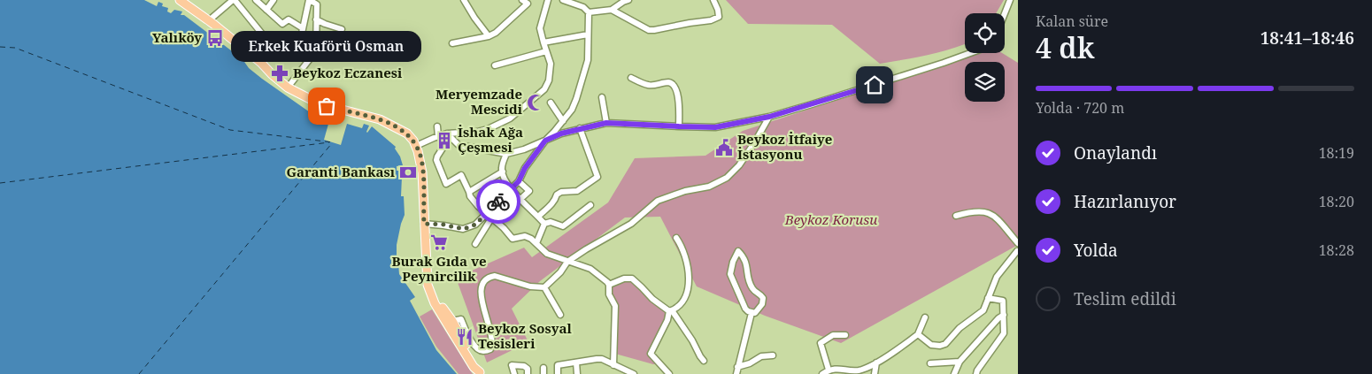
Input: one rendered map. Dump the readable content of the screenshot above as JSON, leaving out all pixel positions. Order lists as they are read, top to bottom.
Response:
{
  "parks": ["Beykoz Korusu"],
  "places": {
    "bus stop": ["Yalıköy"],
    "pharmacy": ["Beykoz Eczanesi"],
    "mosque": ["Meryemzade Mescidi"],
    "other": ["Erkek Kuaförü Osman"],
    "building": ["İshak Ağa Çeşmesi"],
    "public building": ["Beykoz İtfaiye İstasyonu"],
    "bank": ["Garanti Bankası"],
    "supermarket": ["Burak Gıda ve Peynircilik"],
    "restaurant": ["Beykoz Sosyal Tesisleri"]
  },
  "page": {
    "heading": ["4 dk", "Kalan süre", "18:41–18:46"],
    "bubble": "Erkek Kuaförü Osman",
    "bar": "Yolda · 720 m",
    "list": [
      ["Onaylandı", "18:19"],
      ["Hazırlanıyor", "18:20"],
      ["Yolda", "18:28"],
      "Teslim edildi"
    ]
  }
}
